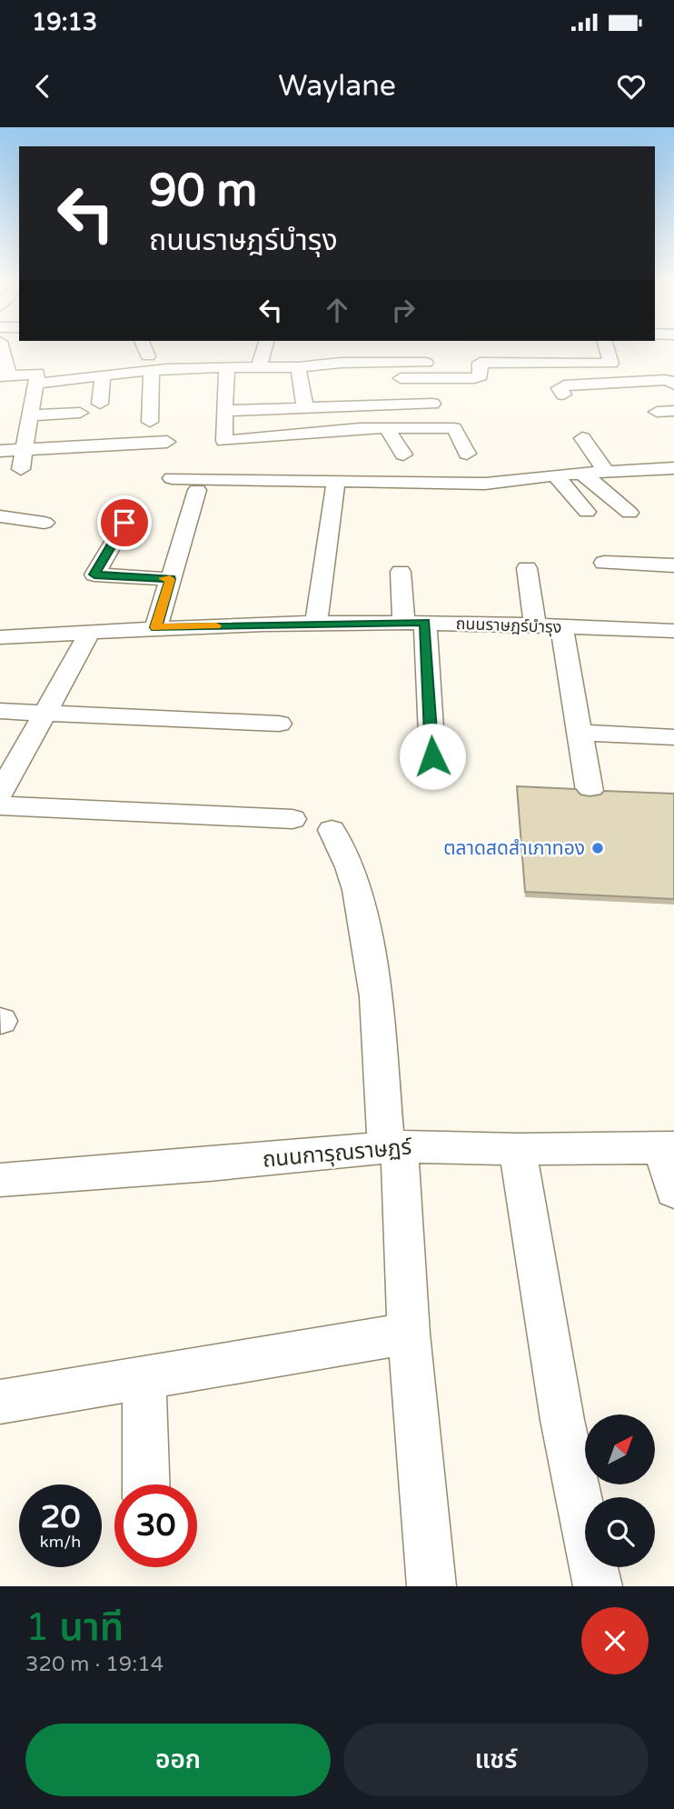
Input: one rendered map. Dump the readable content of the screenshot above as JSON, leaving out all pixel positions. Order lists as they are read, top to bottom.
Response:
{
  "streets": {
    "street": ["ถนนราษฎร์บำรุง", "ถนนการุณราษฏร์"]
  },
  "places": ["ตลาดสดสำเภาทอง"],
  "north": "top right",
  "page": {
    "status": "19:13",
    "header": "Waylane",
    "turn": ["90 m", "ถนนราษฎร์บำรุง"],
    "speed": "20 km/h",
    "limit": "30",
    "heading": ["1 นาที", "320 m · 19:14"],
    "buttons": ["ออก", "แชร์"]
  }
}
